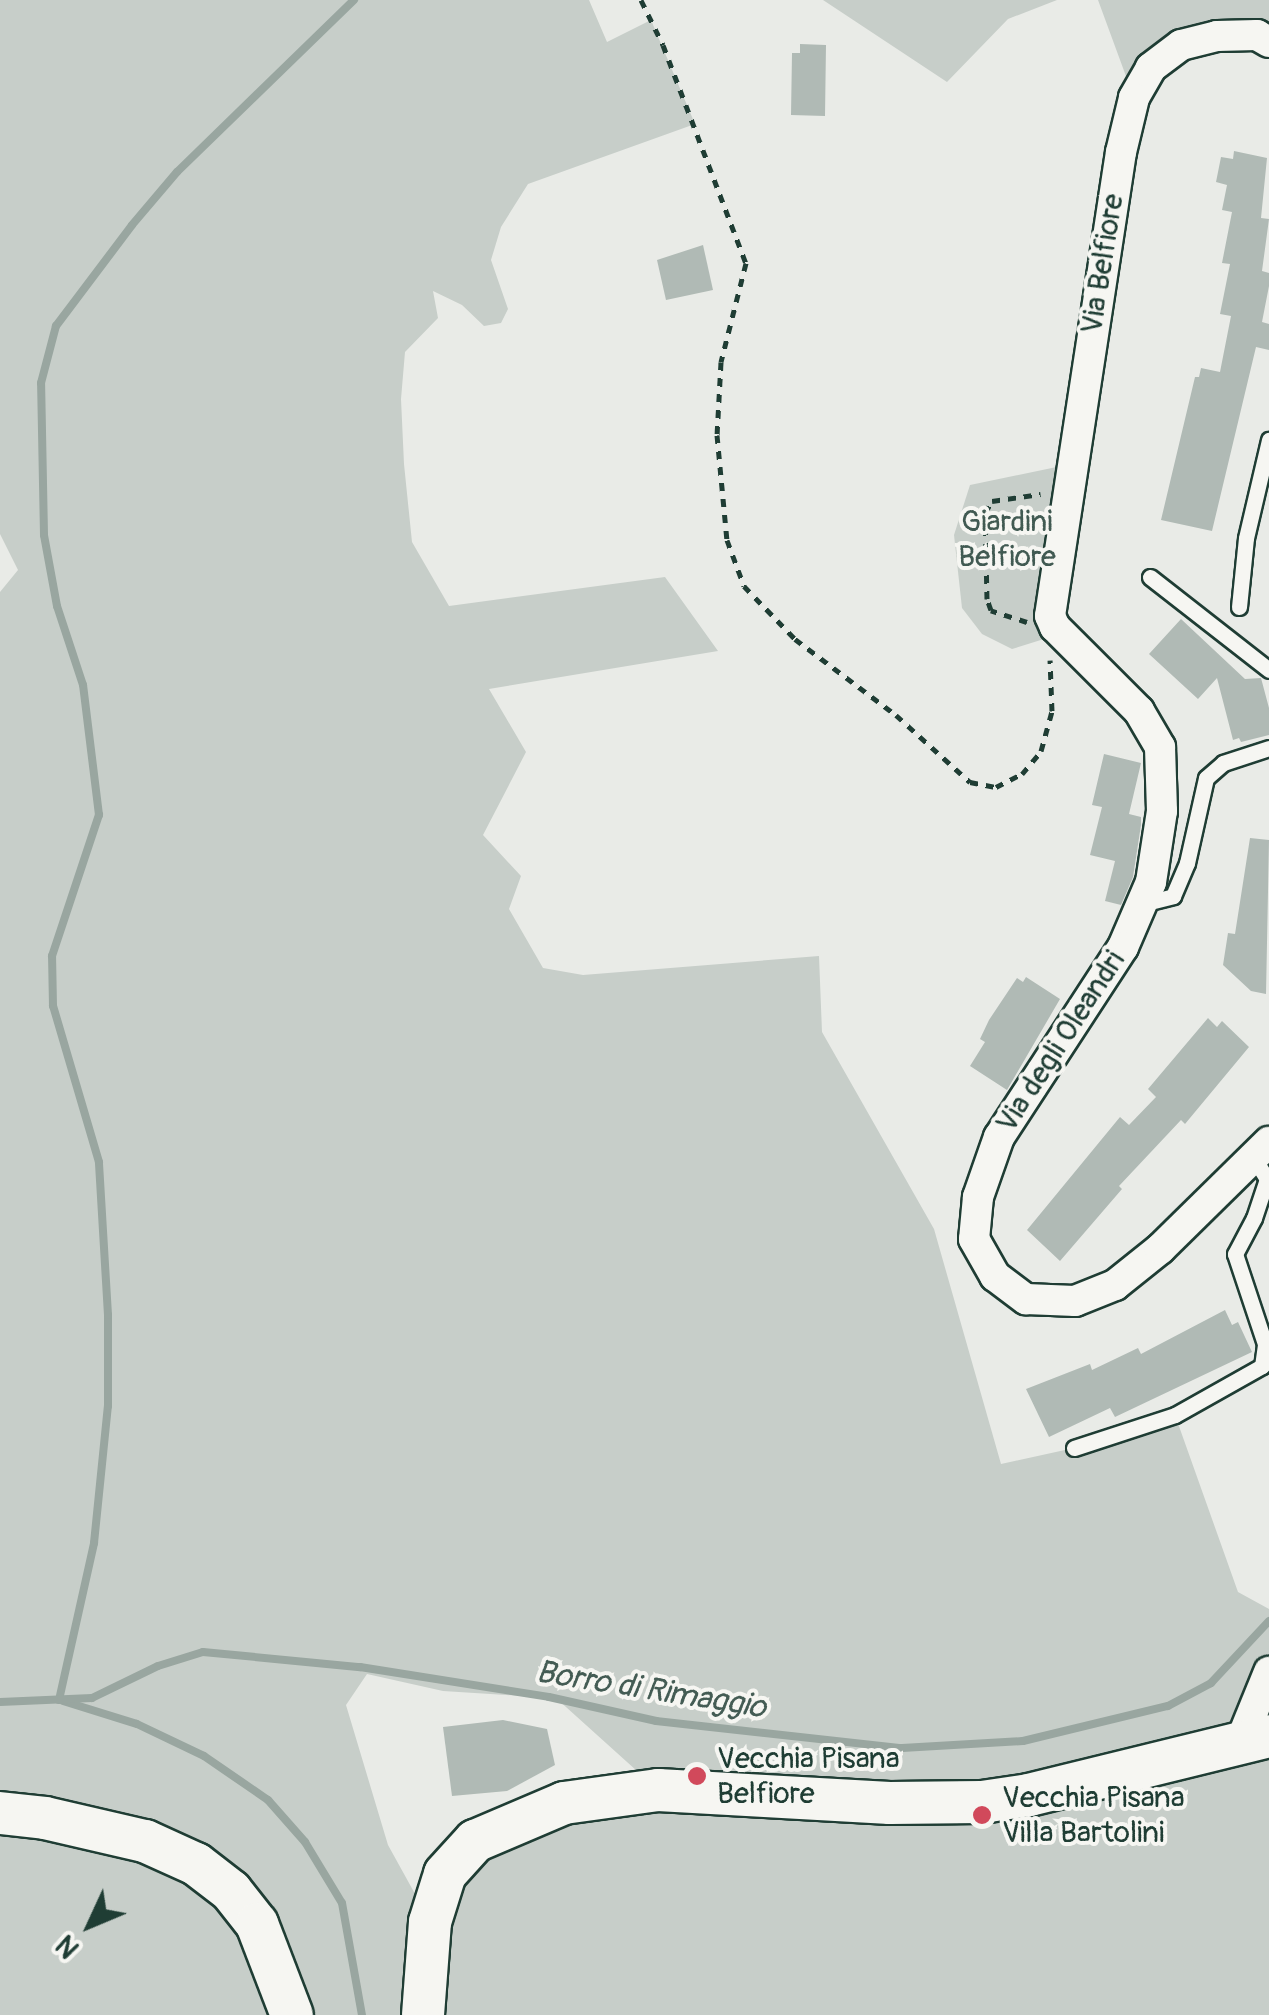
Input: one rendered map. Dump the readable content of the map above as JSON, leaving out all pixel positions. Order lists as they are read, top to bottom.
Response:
{
  "streets": {
    "street": ["Via Belfiore", "Via degli Oleandri"]
  },
  "crossings": [
    ["Via Belfiore", "Via degli Oleandri"]
  ],
  "water": ["Borro di Rimaggio"],
  "parks": ["Giardini Belfiore"],
  "places": ["Vecchia Pisana Belfiore", "Vecchia Pisana Villa Bartolini"],
  "north": "bottom left"
}
